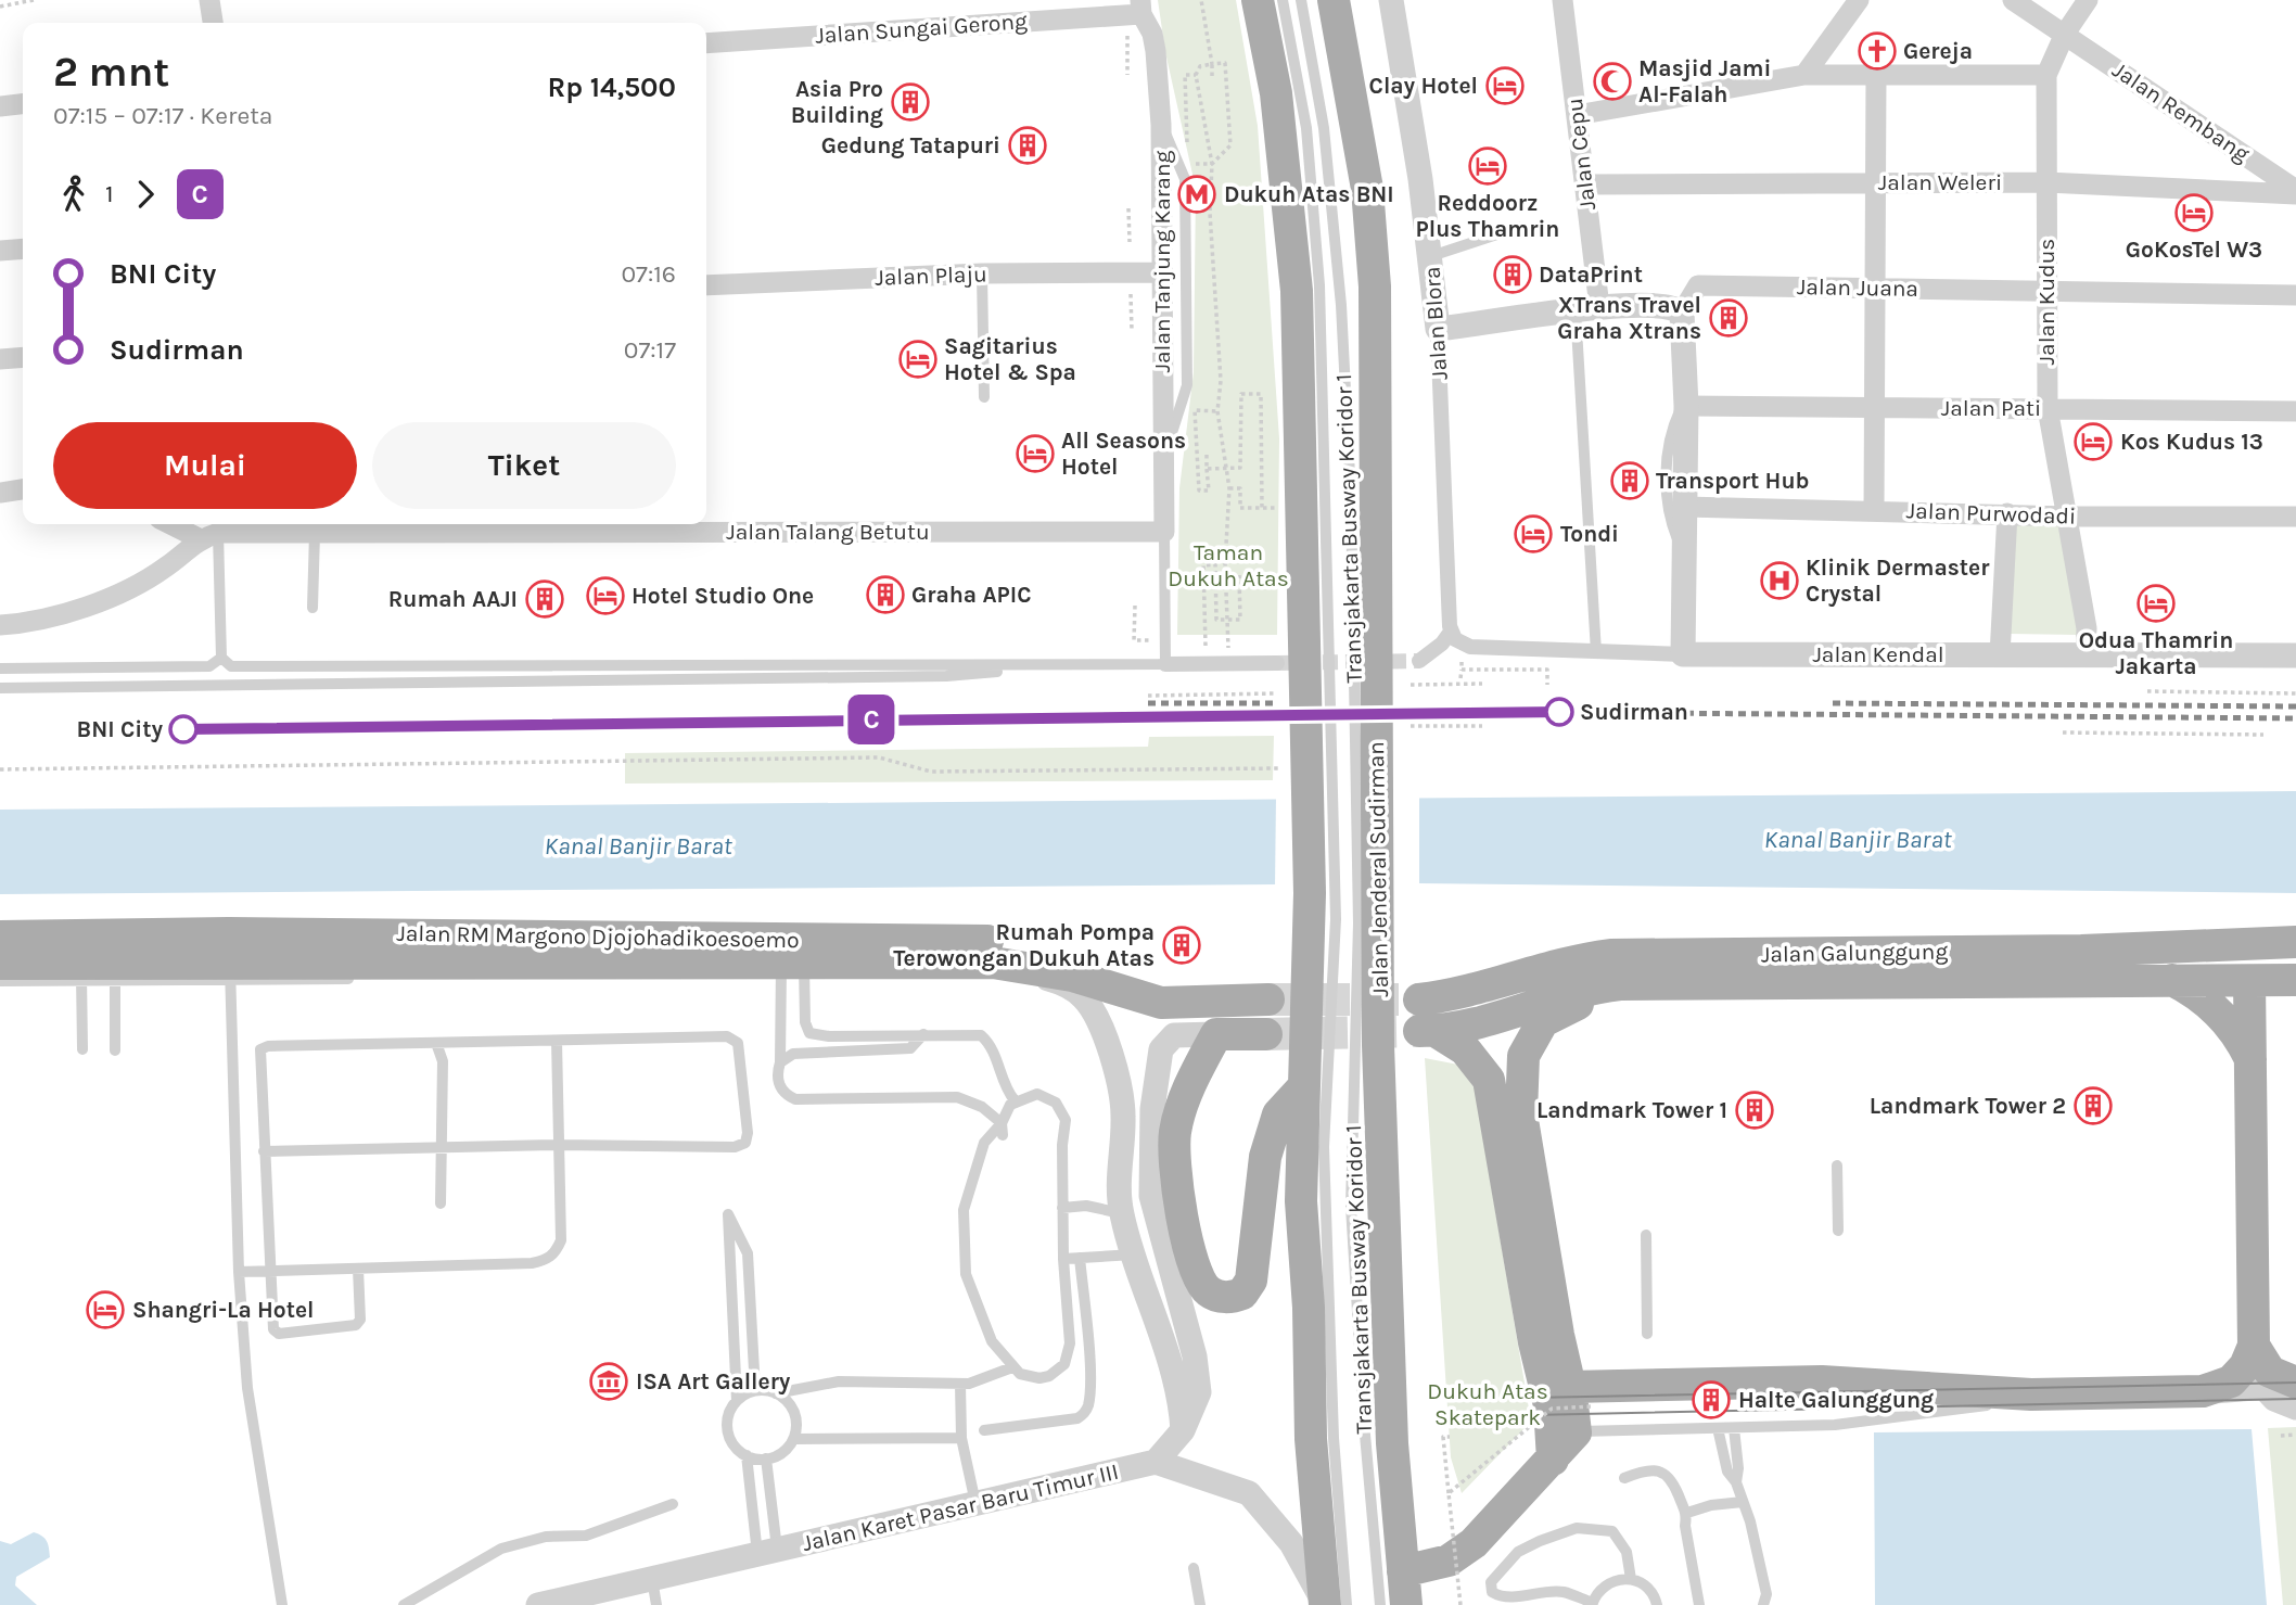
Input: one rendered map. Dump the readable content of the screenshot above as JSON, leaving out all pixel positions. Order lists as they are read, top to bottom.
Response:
{
  "streets": {
    "main road": ["Jalan Jenderal Sudirman", "Jalan RM Margono Djojohadikoesoemo", "Jalan Galunggung"],
    "street": [
      "Jalan Sungai Gerong",
      "Jalan Rembang",
      "Jalan Cepu",
      "Jalan Weleri",
      "Jalan Tanjung Karang",
      "Jalan Plaju",
      "Jalan Juana",
      "Jalan Kudus",
      "Jalan Blora",
      "Jalan Pati",
      "Jalan Purwodadi",
      "Jalan Talang Betutu",
      "Jalan Kendal",
      "Jalan Karet Pasar Baru Timur III"
    ],
    "lane": ["Transjakarta Busway Koridor 1"]
  },
  "crossings": [
    ["Jalan Sungai Gerong", "Jalan Tanjung Karang"],
    ["Jalan Rembang", "Jalan Weleri"],
    ["Jalan Rembang", "Jalan Kudus"],
    ["Jalan Cepu", "Jalan Weleri"],
    ["Jalan Weleri", "Jalan Kudus"],
    ["Jalan Tanjung Karang", "Jalan Plaju"],
    ["Jalan Tanjung Karang", "Jalan Talang Betutu"],
    ["Jalan Juana", "Jalan Kudus"],
    ["Jalan Kudus", "Jalan Pati"],
    ["Jalan Kudus", "Jalan Purwodadi"],
    ["Jalan Kudus", "Jalan Kendal"],
    ["Jalan Blora", "Jalan Kendal"]
  ],
  "water": ["Kanal Banjir Barat"],
  "parks": ["Taman Dukuh Atas", "Dukuh Atas Skatepark"],
  "places": {
    "church": ["Gereja"],
    "mosque": ["Masjid Jami Al-Falah"],
    "hotel": [
      "Clay Hotel",
      "Reddoorz Plus Thamrin",
      "GoKosTel W3",
      "Sagitarius Hotel & Spa",
      "Kos Kudus 13",
      "All Seasons Hotel",
      "Tondi",
      "Hotel Studio One",
      "Odua Thamrin Jakarta",
      "Shangri-La Hotel"
    ],
    "building": [
      "Asia Pro Building",
      "Gedung Tatapuri",
      "DataPrint",
      "XTrans Travel Graha Xtrans",
      "Transport Hub",
      "Graha APIC",
      "Rumah AAJI",
      "Rumah Pompa Terowongan Dukuh Atas",
      "Landmark Tower 2",
      "Landmark Tower 1",
      "Halte Galunggung"
    ],
    "metro station": ["Dukuh Atas BNI"],
    "hospital": ["Klinik Dermaster Crystal"],
    "other": ["Sudirman", "BNI City"],
    "museum": ["ISA Art Gallery"]
  },
  "page": {
    "on_map": "C",
    "heading": ["2 mnt", "07:15 – 07:17 · Kereta", "Rp 14,500"],
    "legs": ["1", "C"],
    "list": [
      {
        "name": "BNI City",
        "value": "07:16"
      },
      {
        "name": "Sudirman",
        "value": "07:17"
      }
    ],
    "buttons": ["Mulai", "Tiket"]
  }
}
